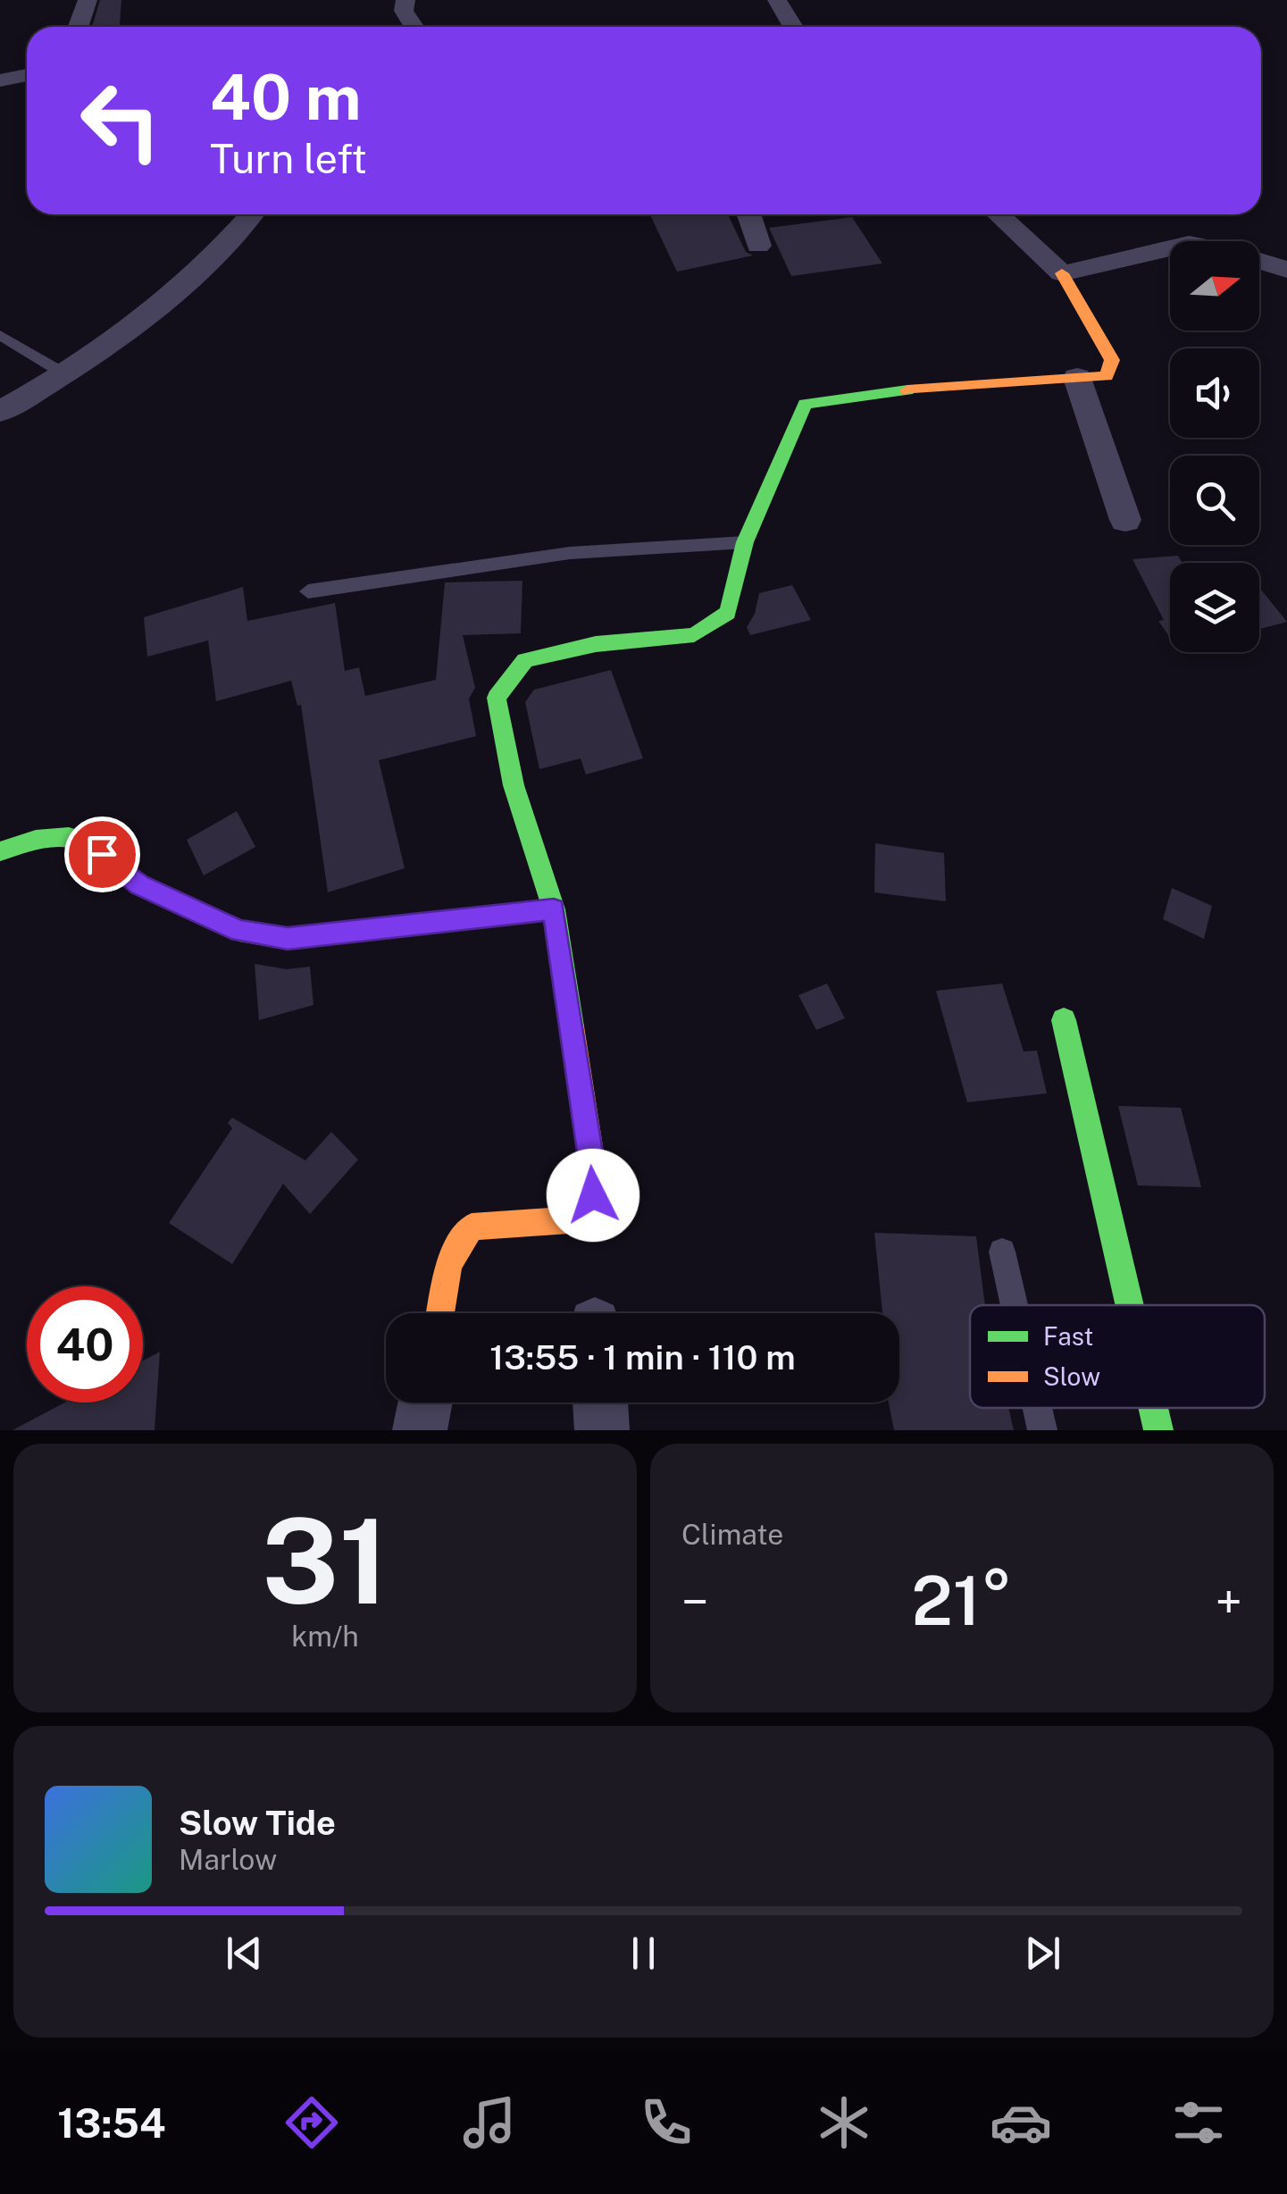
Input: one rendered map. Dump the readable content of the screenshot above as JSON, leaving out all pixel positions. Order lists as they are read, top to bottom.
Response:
{
  "legend": ["Fast", "Slow"],
  "north": "right",
  "page": {
    "turn": ["40 m", "Turn left"],
    "limit": "40",
    "trip": "13:55 · 1 min · 110 m",
    "tile": [
      ["31", "km/h"],
      "Climate"
    ],
    "heat": ["−", "21°", "+"],
    "song": ["Slow Tide", "Marlow"],
    "tabs": "13:54"
  }
}
